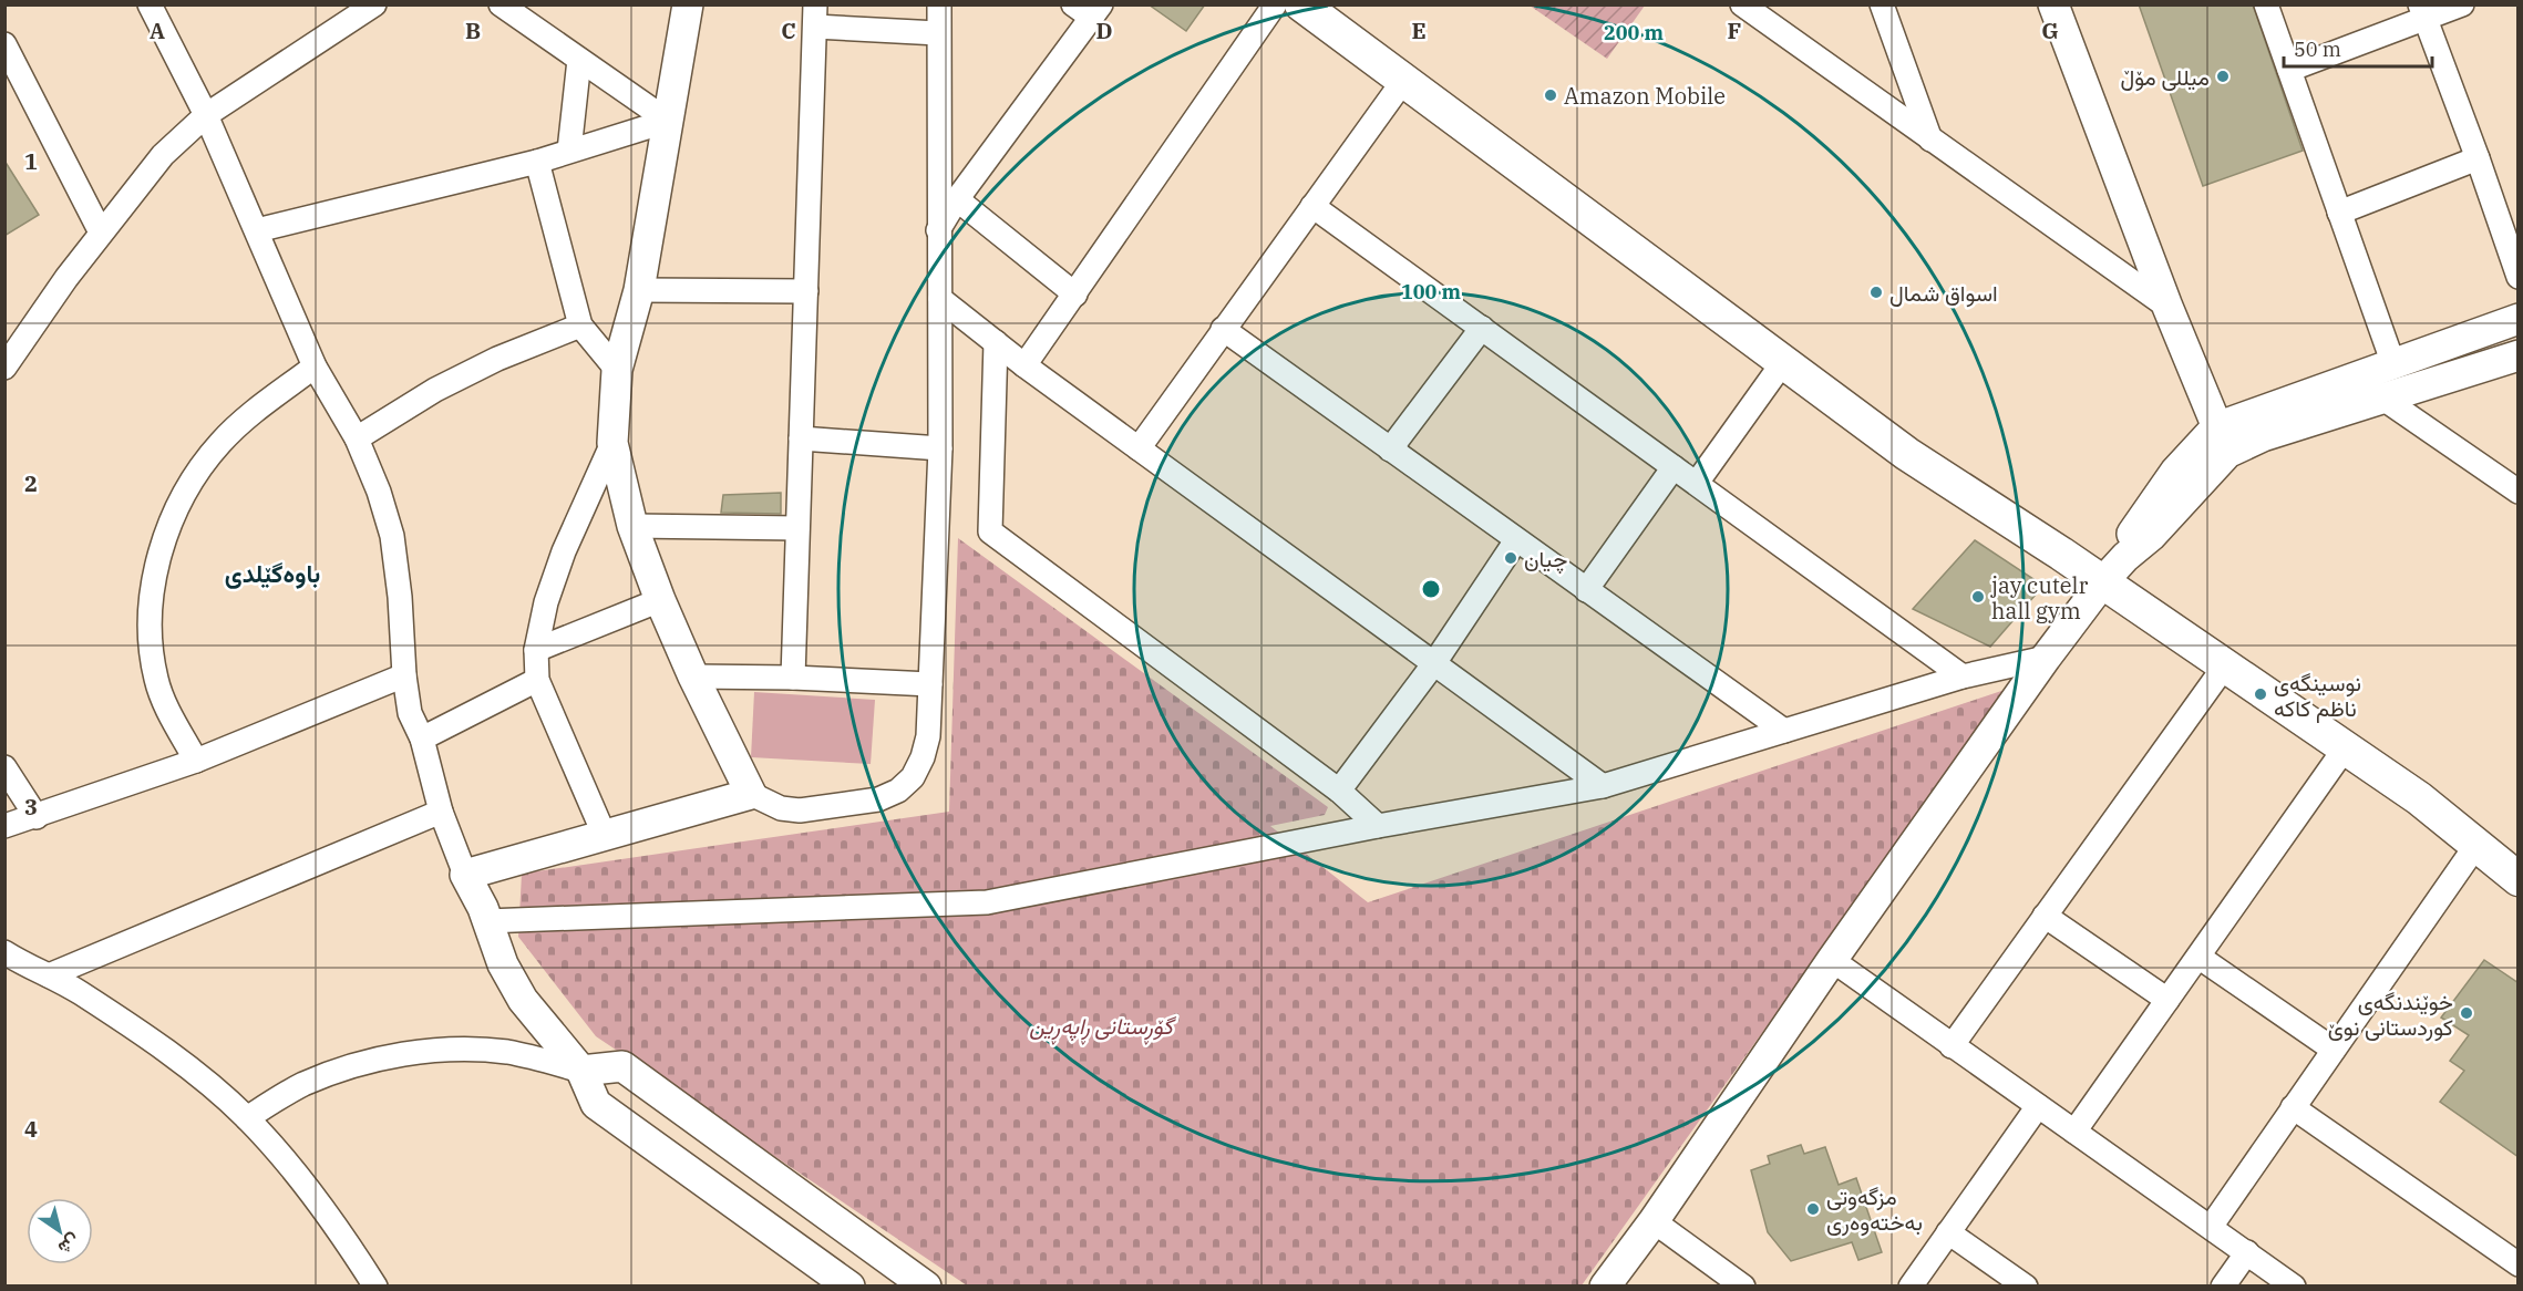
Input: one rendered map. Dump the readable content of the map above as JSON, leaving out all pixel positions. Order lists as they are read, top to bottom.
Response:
{
  "districts": ["باوەگێلدی"],
  "parks": ["گۆڕستانی ڕاپەڕین"],
  "places": [
    "میللی مۆڵ",
    "Amazon Mobile",
    "اسواق شمال",
    "چيان",
    "jay cutelr hall gym",
    "نوسینگەی ناظم کاکە",
    "خوێندنگەی کوردستانی نوێ",
    "مزگەوتی بەختەوەری"
  ],
  "scale_bar": "50 m",
  "north": "bottom right",
  "grid": {
    "columns": [
      "A",
      "B",
      "C",
      "D",
      "E",
      "F",
      "G"
    ],
    "rows": [
      "1",
      "2",
      "3",
      "4"
    ]
  },
  "rings": ["200 m", "100 m"]
}
